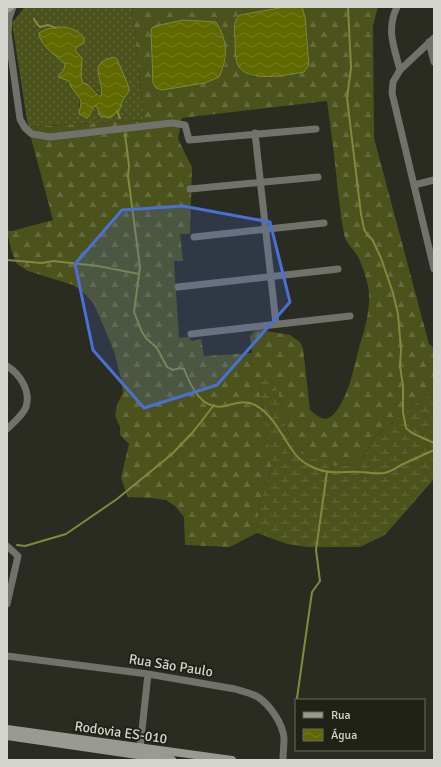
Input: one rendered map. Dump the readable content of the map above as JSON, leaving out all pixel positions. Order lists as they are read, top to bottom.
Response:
{
  "streets": {
    "main road": ["Rodovia ES-010"],
    "street": ["Rua São Paulo"]
  },
  "legend": ["Rua", "Água"]
}
